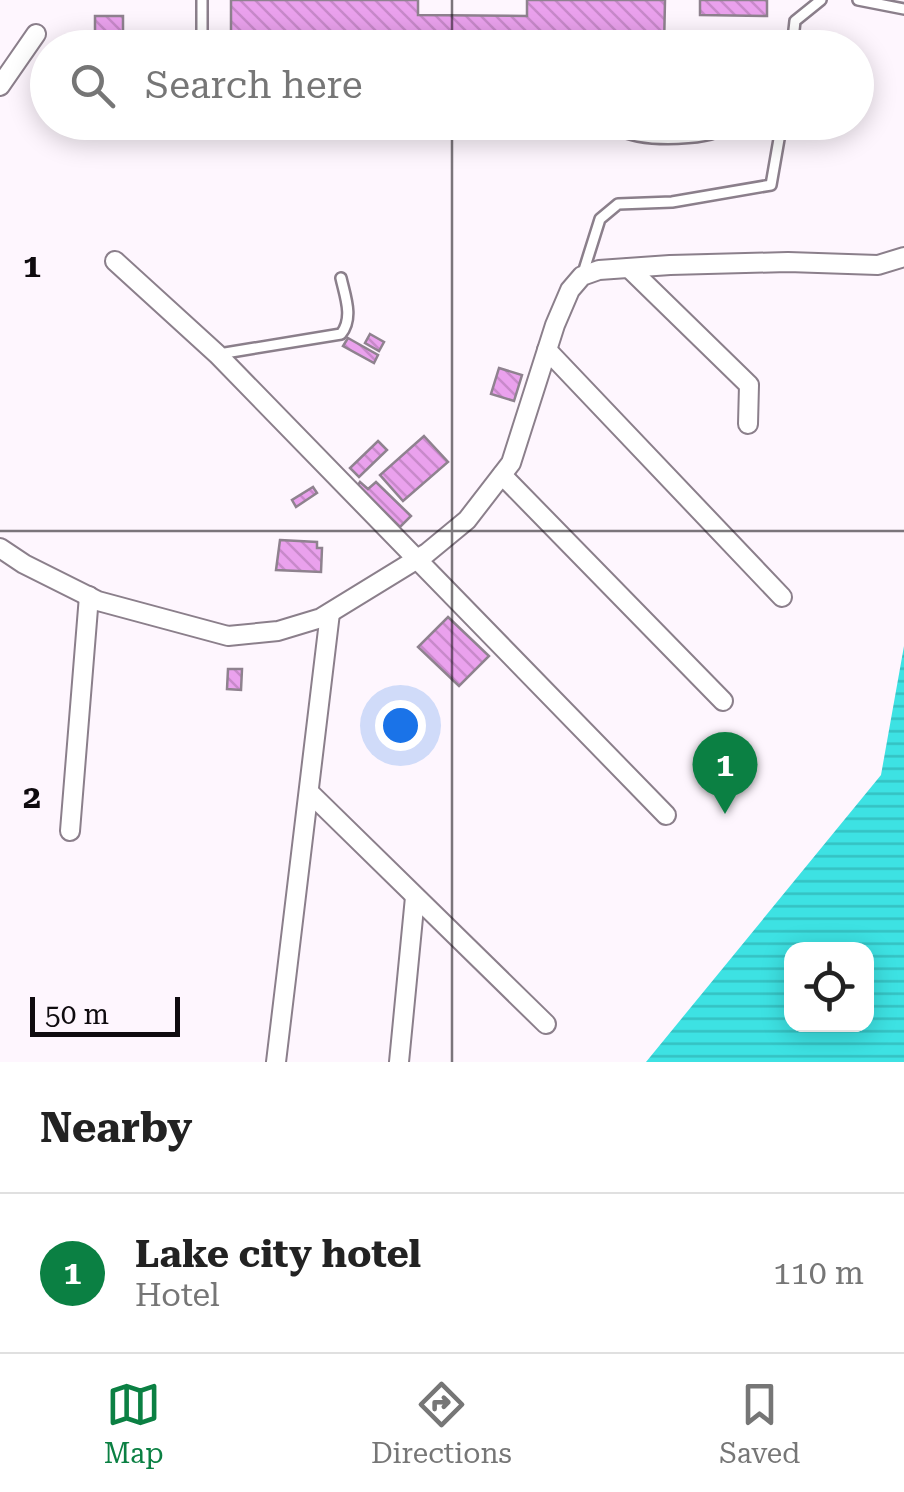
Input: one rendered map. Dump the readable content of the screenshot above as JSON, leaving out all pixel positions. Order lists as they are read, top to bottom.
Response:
{
  "scale_bar": "50 m",
  "page": {
    "search": "Search here",
    "pins": "1",
    "scale": "50 m",
    "heading": "Nearby",
    "list": [
      {
        "mark": "1",
        "name": "Lake city hotel",
        "note": "Hotel",
        "value": "110 m"
      }
    ],
    "nav": ["Map", "Directions", "Saved"]
  },
  "grid": {
    "rows": ["1", "2"]
  }
}
